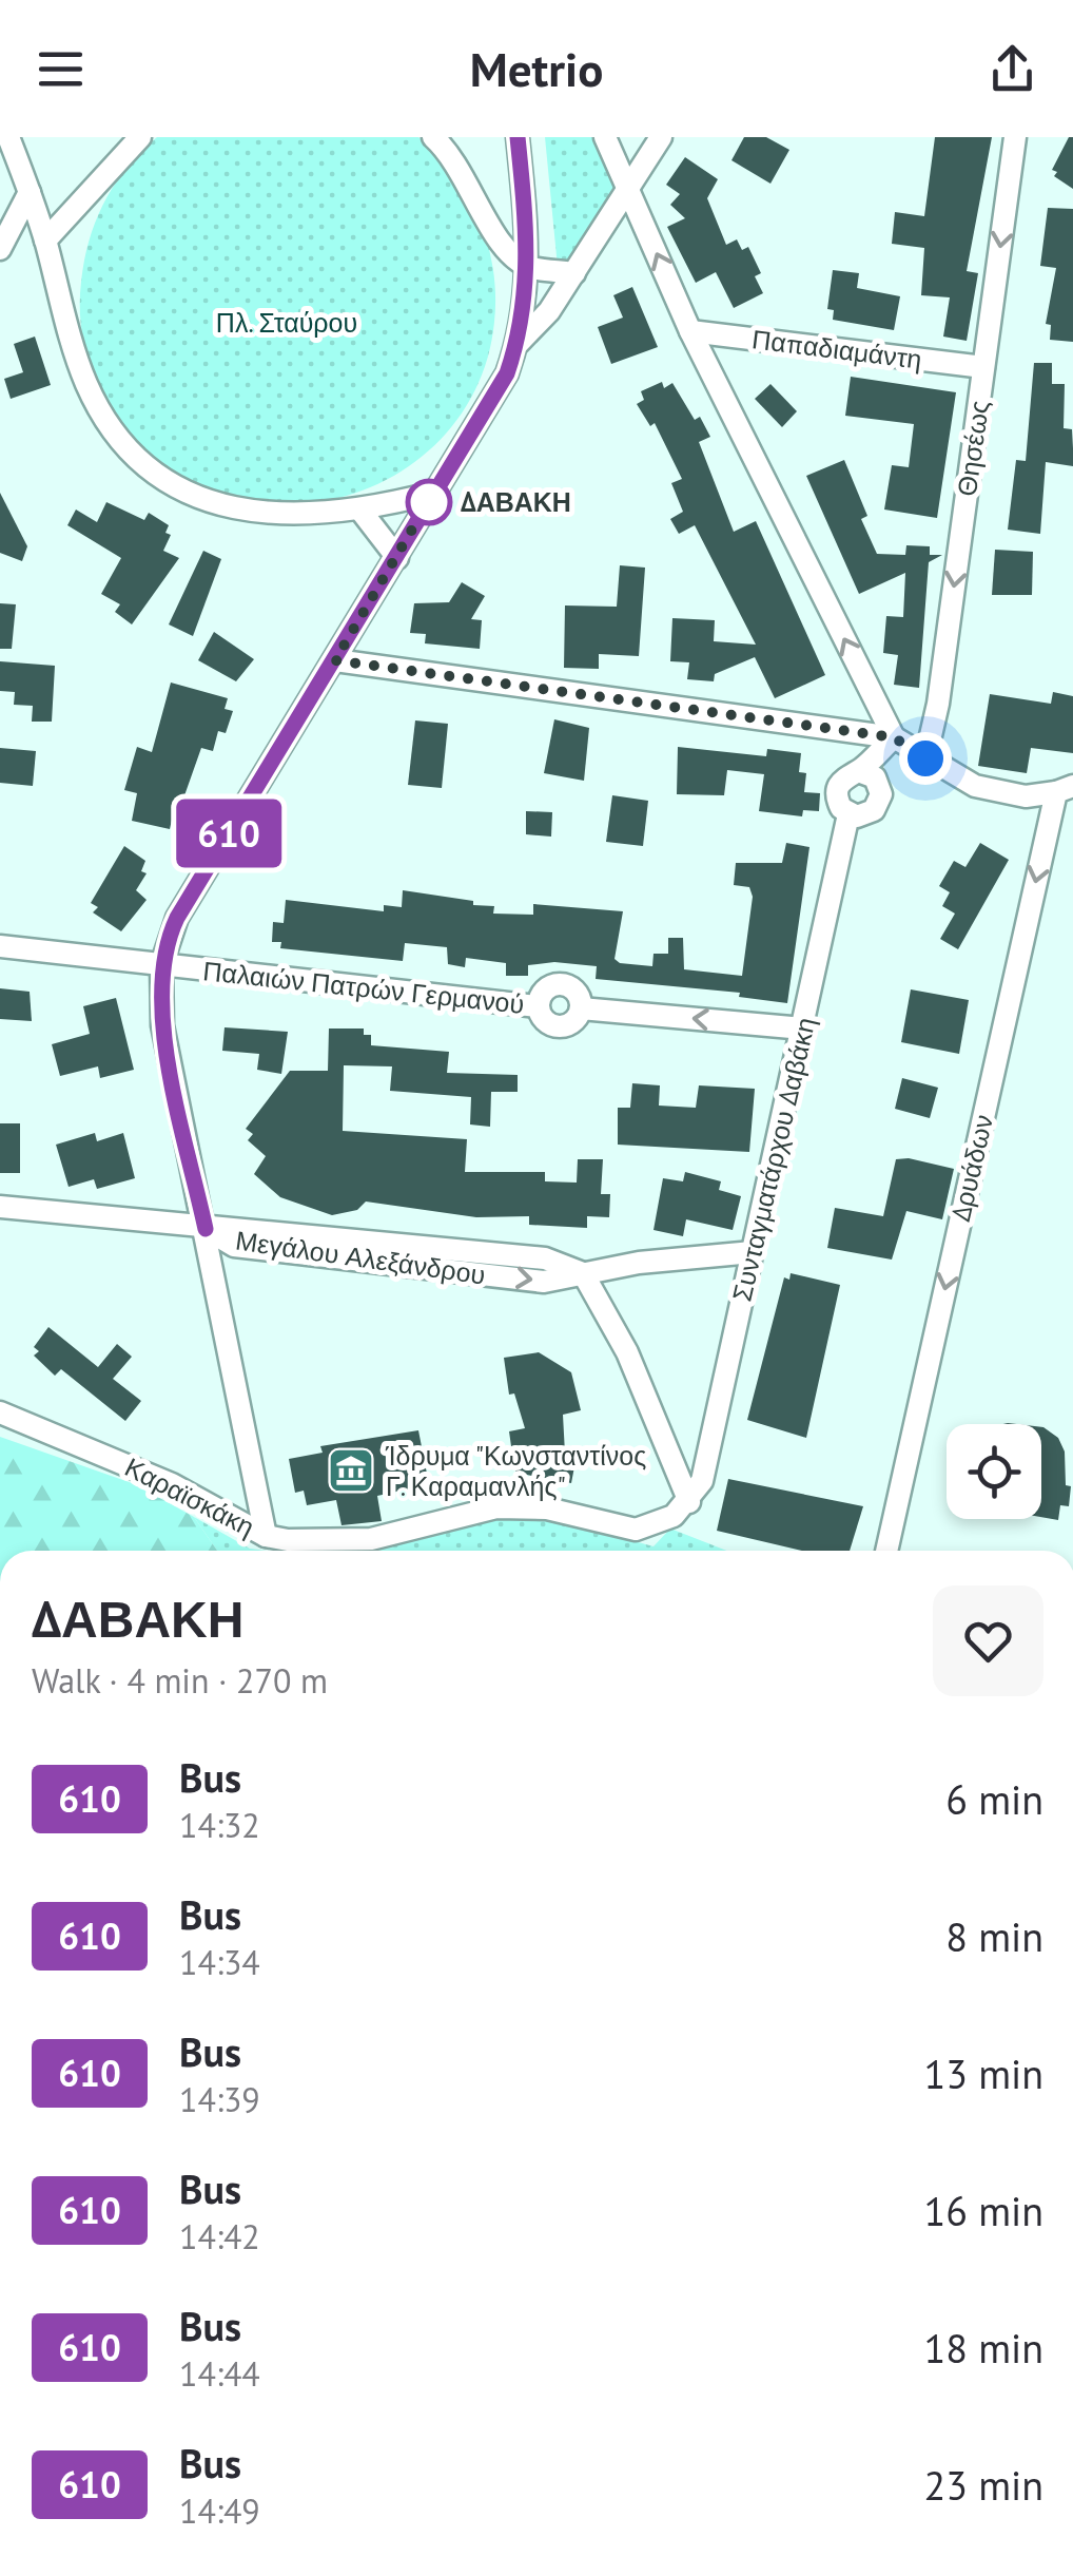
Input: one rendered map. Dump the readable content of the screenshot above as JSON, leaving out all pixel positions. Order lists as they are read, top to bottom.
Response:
{
  "streets": {
    "street": [
      "Παπαδιαμάντη",
      "Θησέως",
      "Παλαιών Πατρών Γερμανού",
      "Συνταγματάρχου Δαβάκη",
      "Δρυάδων",
      "Μεγάλου Αλεξάνδρου",
      "Καραϊσκάκη"
    ]
  },
  "crossings": [
    ["Παπαδιαμάντη", "Θησέως"],
    ["Παλαιών Πατρών Γερμανού", "Συνταγματάρχου Δαβάκη"],
    ["Συνταγματάρχου Δαβάκη", "Μεγάλου Αλεξάνδρου"],
    ["Συνταγματάρχου Δαβάκη", "Καραϊσκάκη"]
  ],
  "one_way": ["Θησέως", "Δρυάδων"],
  "parks": ["Πλ. Σταύρου"],
  "places": {
    "other": ["ΔΑΒΑΚΗ"],
    "museum": ["Ίδρυμα \"Κωνσταντίνος Γ. Καραμανλής\""]
  },
  "lines": ["bus line 610"],
  "page": {
    "header": "Metrio",
    "on_map": "610",
    "heading": ["ΔΑΒΑΚΗ", "Walk · 4 min · 270 m"],
    "list": [
      {
        "mark": "610",
        "name": "Bus",
        "note": "14:32",
        "value": "6 min"
      },
      {
        "mark": "610",
        "name": "Bus",
        "note": "14:34",
        "value": "8 min"
      },
      {
        "mark": "610",
        "name": "Bus",
        "note": "14:39",
        "value": "13 min"
      },
      {
        "mark": "610",
        "name": "Bus",
        "note": "14:42",
        "value": "16 min"
      },
      {
        "mark": "610",
        "name": "Bus",
        "note": "14:44",
        "value": "18 min"
      },
      {
        "mark": "610",
        "name": "Bus",
        "note": "14:49",
        "value": "23 min"
      }
    ]
  }
}
